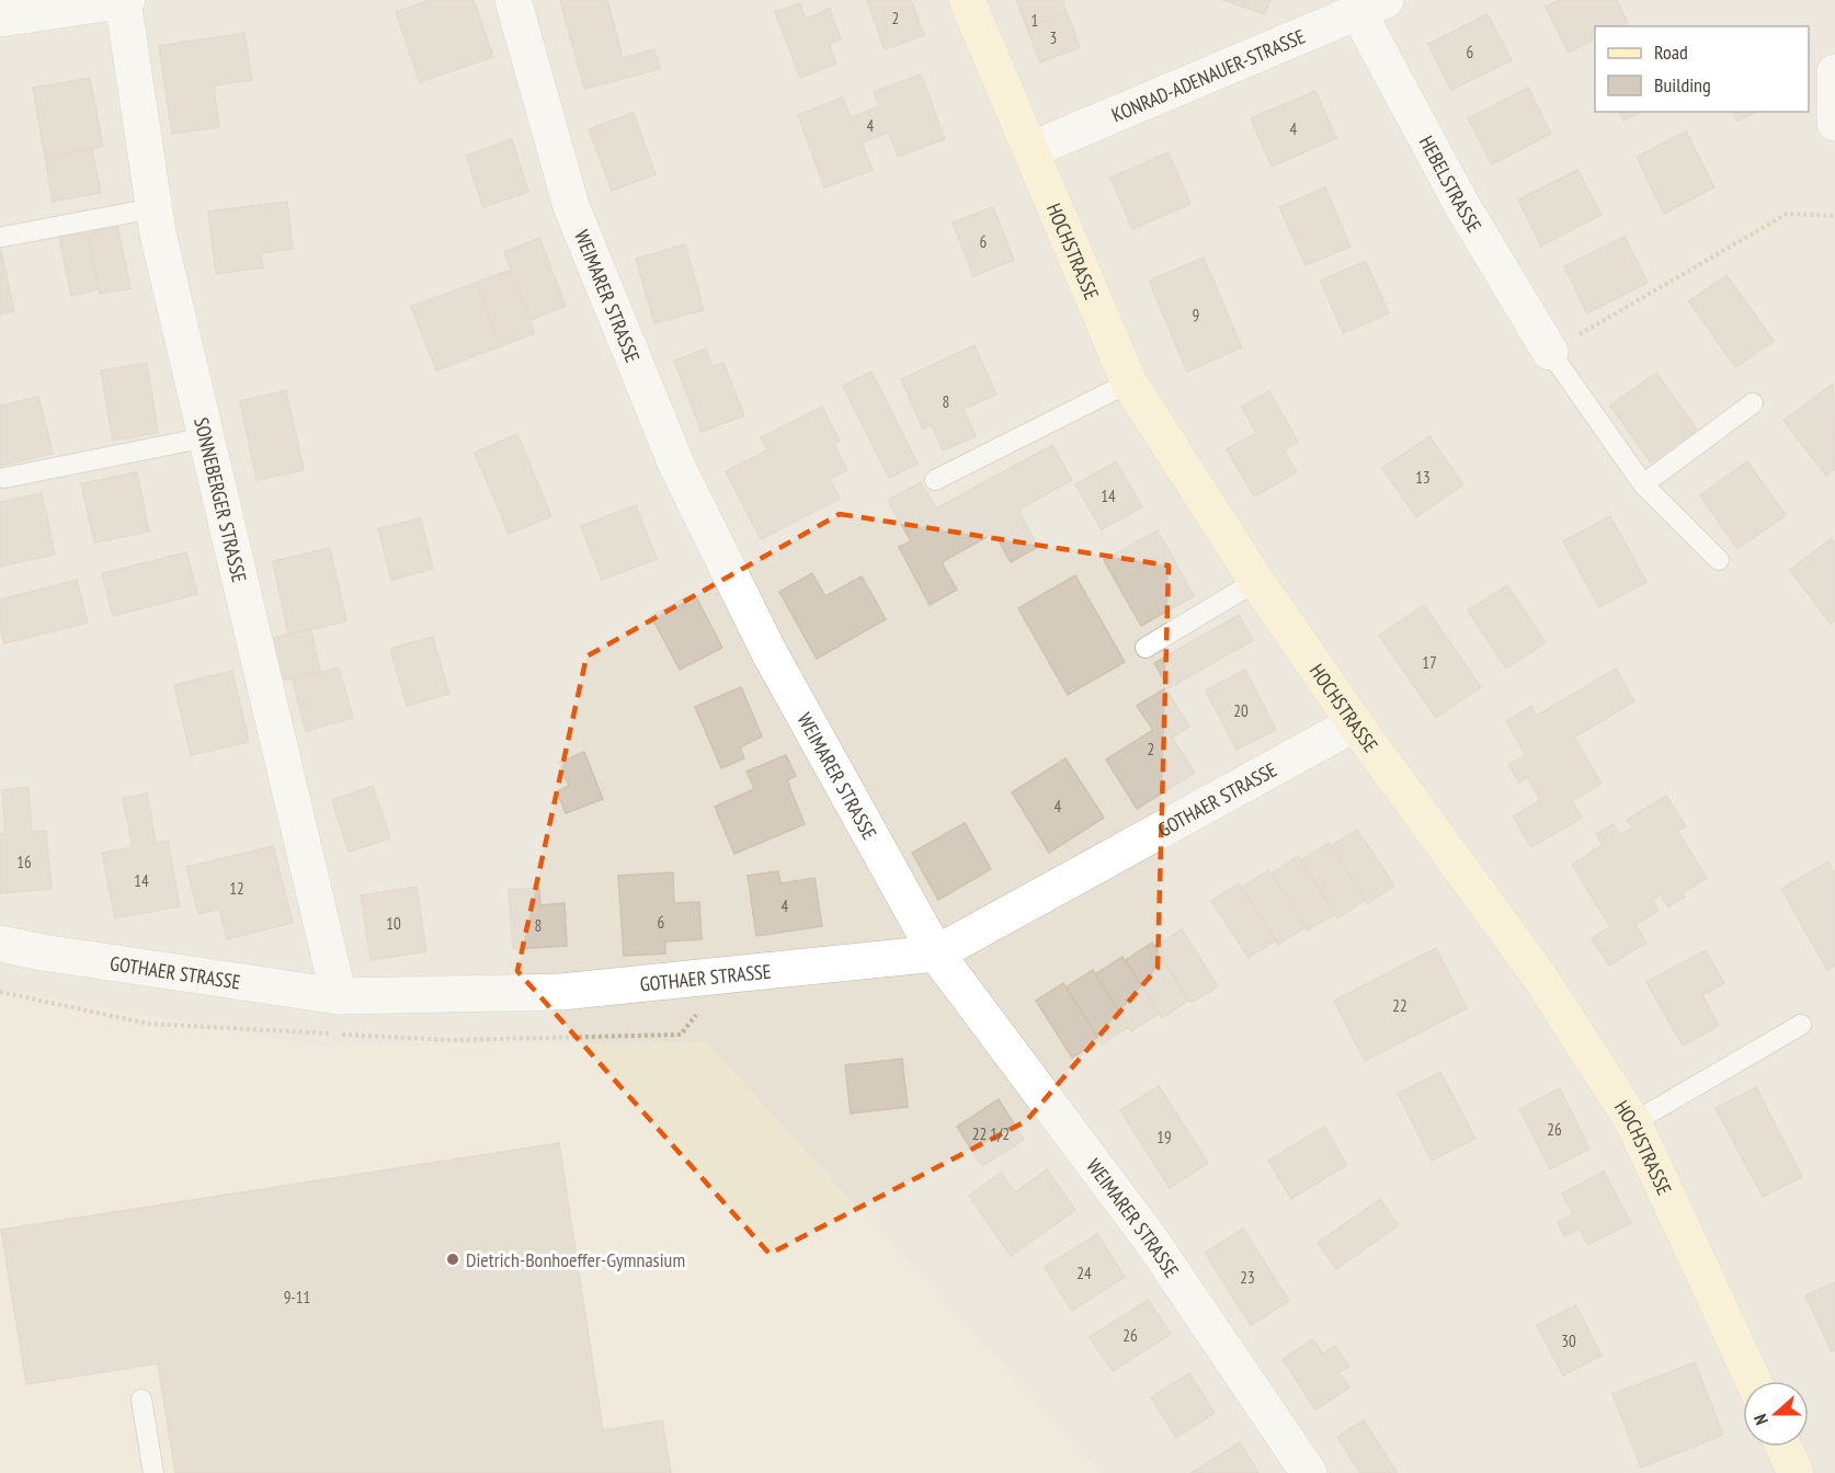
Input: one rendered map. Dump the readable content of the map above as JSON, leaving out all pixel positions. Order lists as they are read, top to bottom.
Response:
{
  "streets": {
    "street": [
      "KONRAD-ADENAUER-STRASSE",
      "HEBELSTRASSE",
      "HOCHSTRASSE",
      "WEIMARER STRASSE",
      "SONNEBERGER STRASSE",
      "GOTHAER STRASSE"
    ]
  },
  "crossings": [
    ["KONRAD-ADENAUER-STRASSE", "HEBELSTRASSE"],
    ["KONRAD-ADENAUER-STRASSE", "HOCHSTRASSE"],
    ["HOCHSTRASSE", "GOTHAER STRASSE"],
    ["WEIMARER STRASSE", "GOTHAER STRASSE"],
    ["SONNEBERGER STRASSE", "GOTHAER STRASSE"]
  ],
  "places": ["Dietrich-Bonhoeffer-Gymnasium"],
  "house_numbers": [
    "2",
    "1",
    "3",
    "6",
    "4",
    "4",
    "6",
    "9",
    "8",
    "13",
    "14",
    "17",
    "20",
    "2",
    "4",
    "16",
    "14",
    "12",
    "4",
    "6",
    "10",
    "8",
    "22",
    "26",
    "22 1/2",
    "19",
    "24",
    "23",
    "9-11",
    "26",
    "30"
  ],
  "legend": ["Road", "Building"],
  "north": "left"
}
